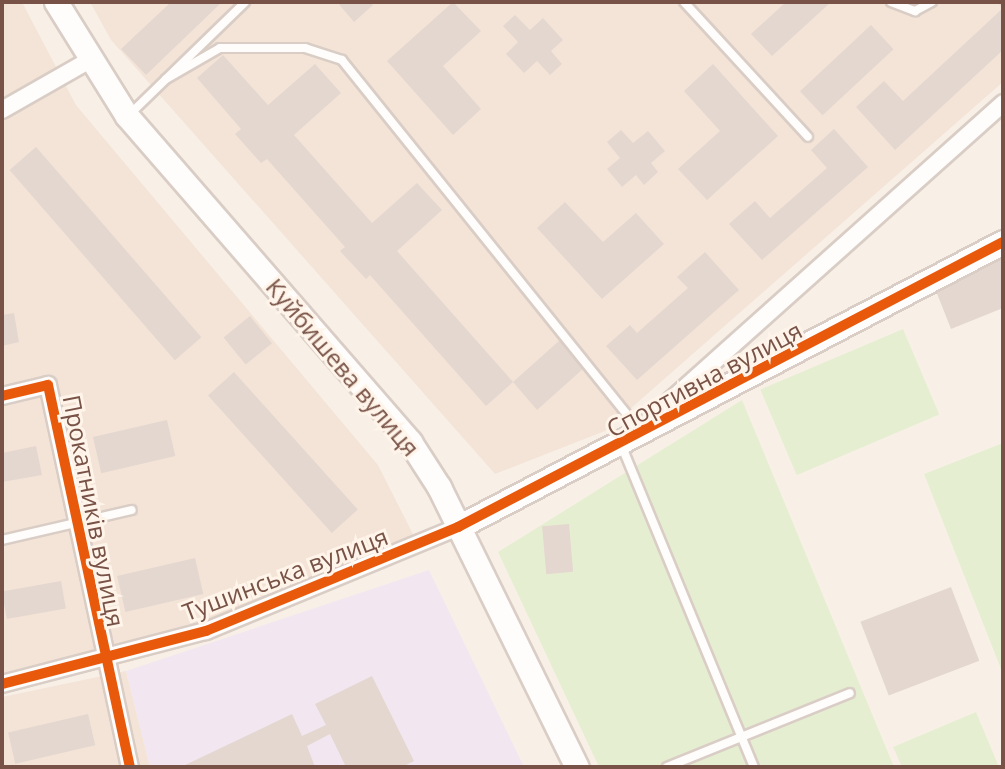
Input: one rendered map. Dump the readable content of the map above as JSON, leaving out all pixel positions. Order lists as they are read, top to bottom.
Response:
{
  "streets": {
    "main road": ["Куйбишева вулиця", "Спортивна вулиця"],
    "street": ["Прокатників вулиця", "Тушинська вулиця"]
  },
  "crossings": [
    ["Куйбишева вулиця", "Спортивна вулиця"],
    ["Куйбишева вулиця", "Тушинська вулиця"],
    ["Спортивна вулиця", "Тушинська вулиця"],
    ["Прокатників вулиця", "Тушинська вулиця"]
  ]
}
